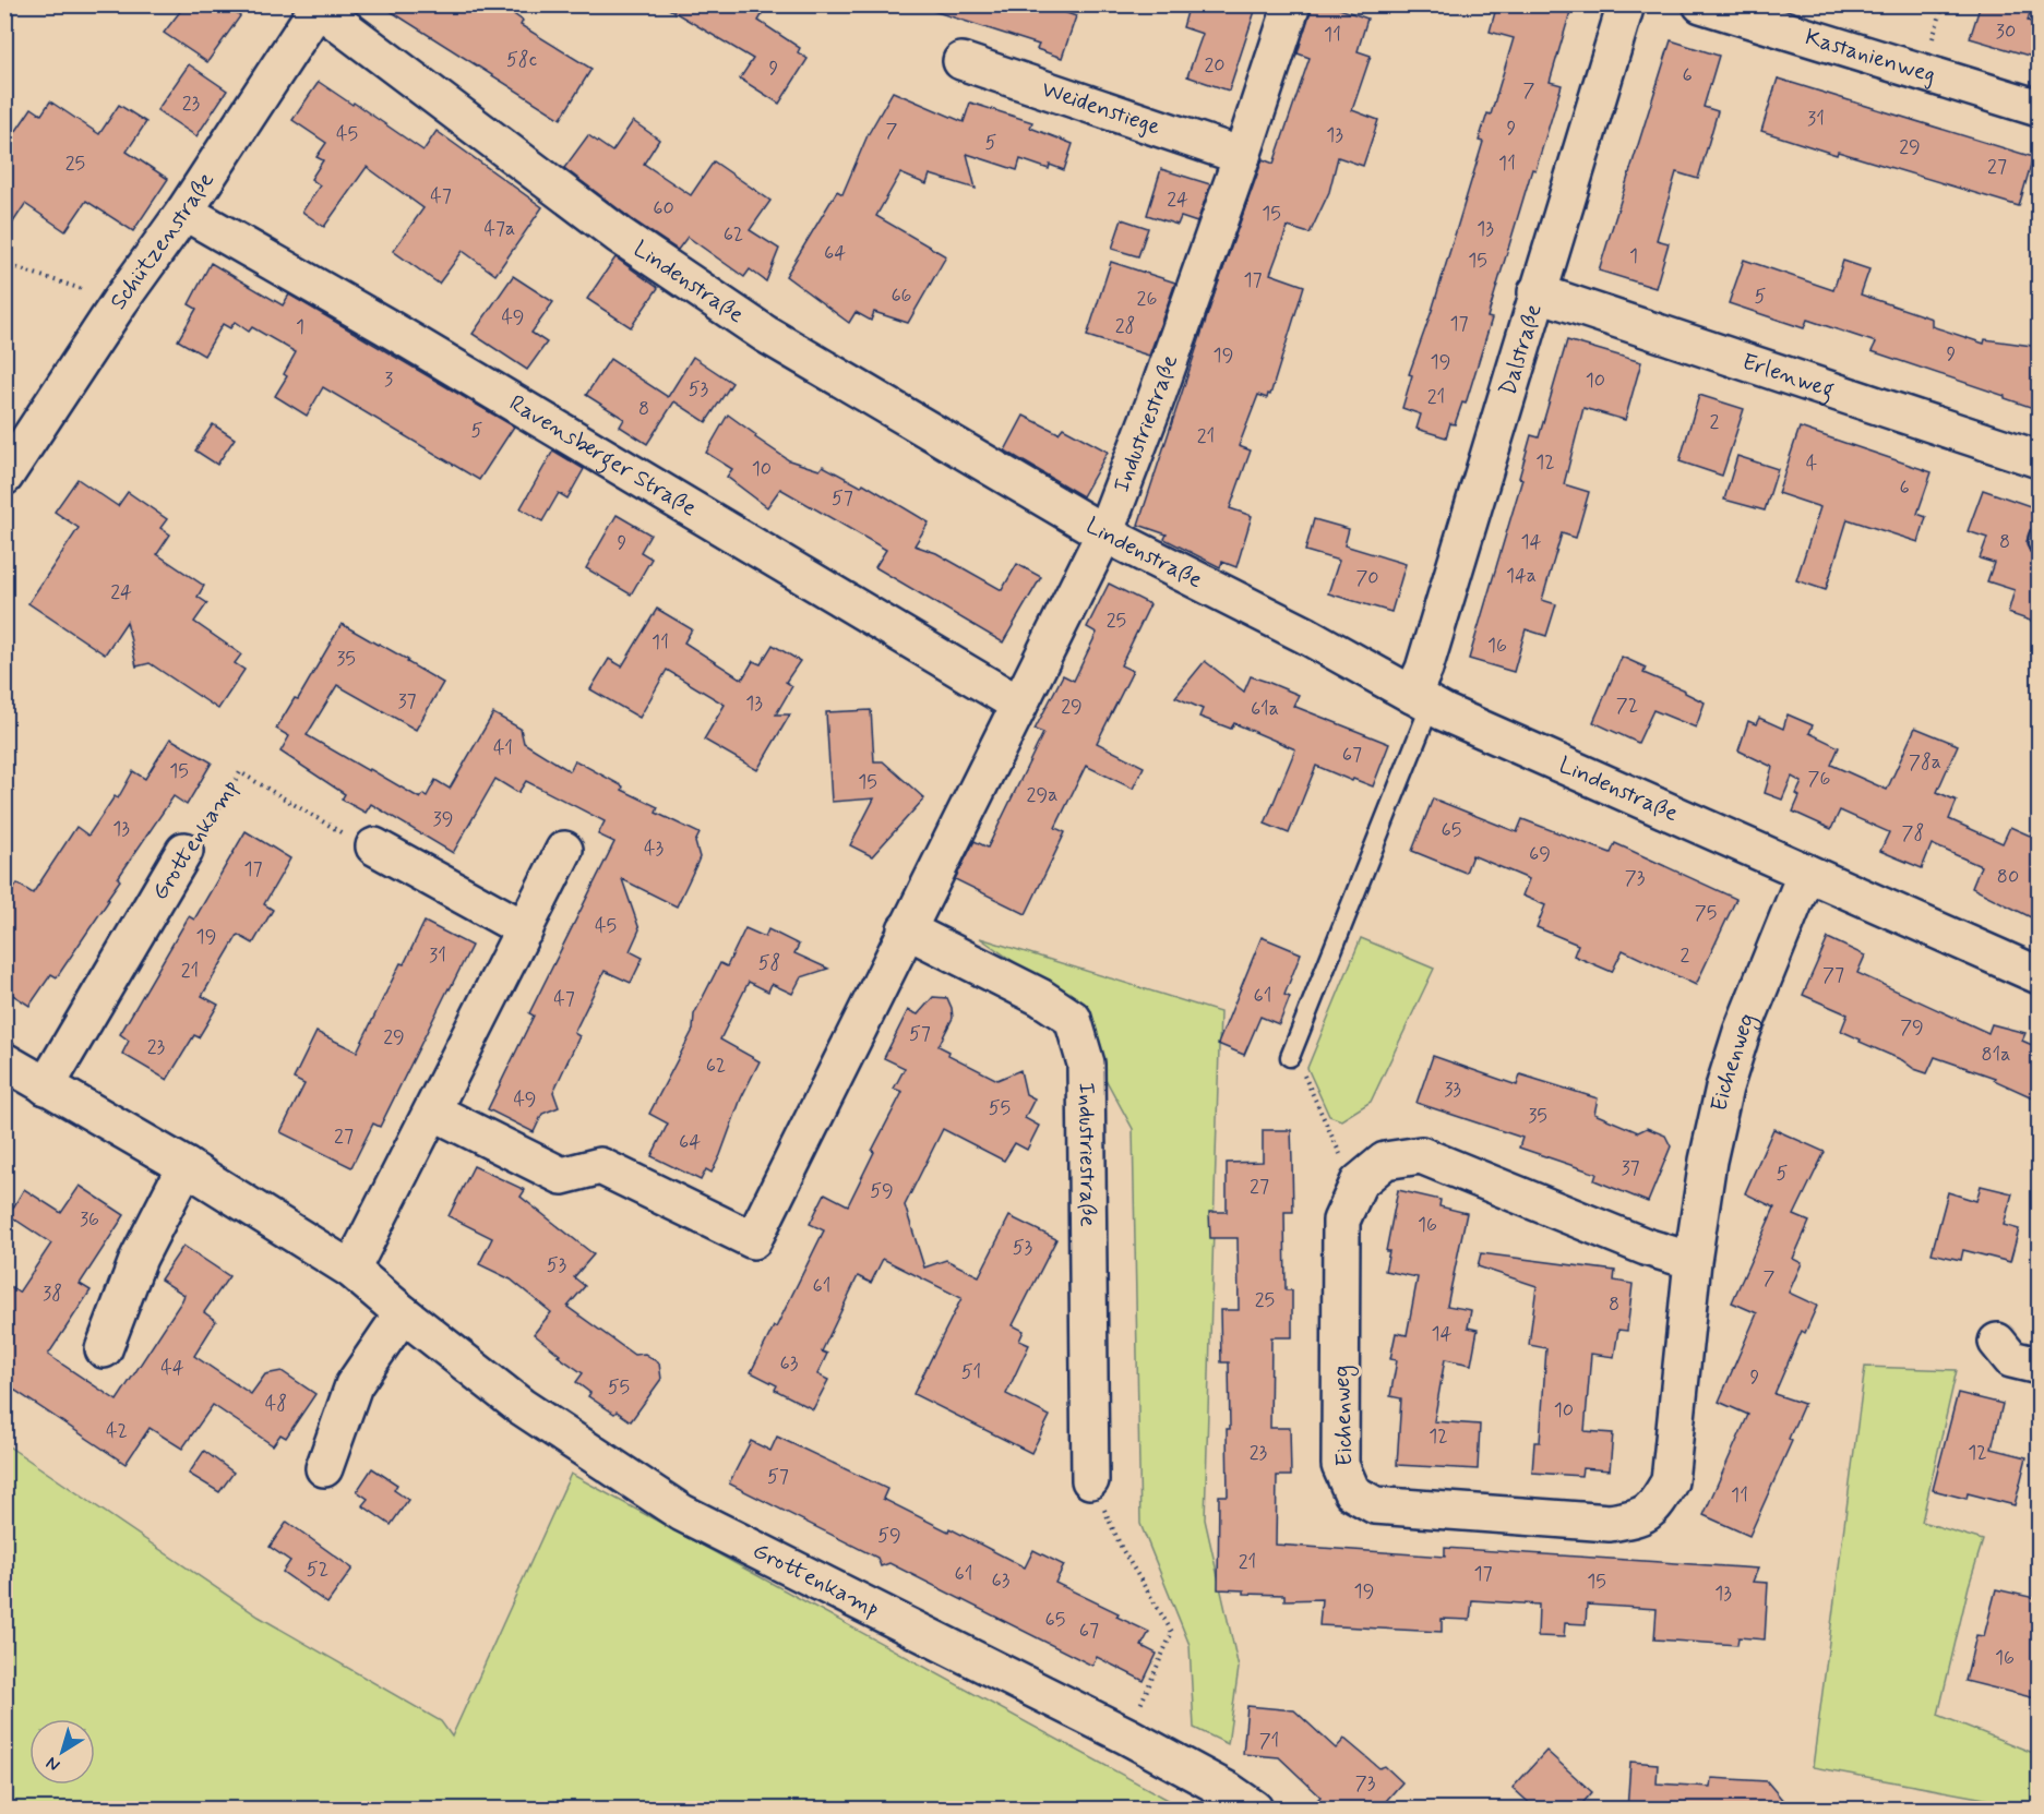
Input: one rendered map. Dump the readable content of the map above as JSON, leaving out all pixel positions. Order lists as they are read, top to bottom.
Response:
{
  "streets": {
    "street": [
      "Kastanienweg",
      "Weidenstiege",
      "Schützenstraße",
      "Lindenstraße",
      "Dalstraße",
      "Erlenweg",
      "Industriestraße",
      "Ravensberger Straße",
      "Grottenkamp",
      "Eichenweg"
    ]
  },
  "crossings": [
    ["Weidenstiege", "Industriestraße"],
    ["Schützenstraße", "Lindenstraße"],
    ["Schützenstraße", "Ravensberger Straße"],
    ["Lindenstraße", "Dalstraße"],
    ["Lindenstraße", "Industriestraße"],
    ["Lindenstraße", "Eichenweg"],
    ["Dalstraße", "Erlenweg"],
    ["Industriestraße", "Ravensberger Straße"]
  ],
  "house_numbers": [
    "30",
    "11",
    "58c",
    "20",
    "9",
    "6",
    "7",
    "23",
    "31",
    "9",
    "7",
    "45",
    "13",
    "5",
    "29",
    "25",
    "11",
    "27",
    "47",
    "24",
    "60",
    "15",
    "47a",
    "13",
    "62",
    "64",
    "1",
    "15",
    "17",
    "66",
    "5",
    "26",
    "49",
    "17",
    "28",
    "1",
    "9",
    "19",
    "19",
    "3",
    "10",
    "53",
    "21",
    "8",
    "2",
    "5",
    "21",
    "12",
    "4",
    "10",
    "6",
    "57",
    "14",
    "8",
    "9",
    "14a",
    "70",
    "24",
    "25",
    "11",
    "16",
    "35",
    "37",
    "13",
    "72",
    "29",
    "61a",
    "41",
    "67",
    "78a",
    "15",
    "76",
    "15",
    "29a",
    "39",
    "13",
    "65",
    "78",
    "43",
    "69",
    "17",
    "80",
    "73",
    "75",
    "45",
    "19",
    "31",
    "2",
    "58",
    "21",
    "77",
    "61",
    "47",
    "79",
    "57",
    "29",
    "23",
    "81a",
    "62",
    "33",
    "49",
    "55",
    "35",
    "27",
    "64",
    "37",
    "5",
    "27",
    "59",
    "36",
    "16",
    "53",
    "53",
    "7",
    "61",
    "38",
    "25",
    "8",
    "14",
    "63",
    "44",
    "51",
    "9",
    "55",
    "48",
    "10",
    "42",
    "12",
    "23",
    "12",
    "57",
    "11",
    "59",
    "21",
    "52",
    "61",
    "17",
    "63",
    "15",
    "19",
    "13",
    "65",
    "67",
    "16",
    "71",
    "73"
  ],
  "north": "bottom left"
}
